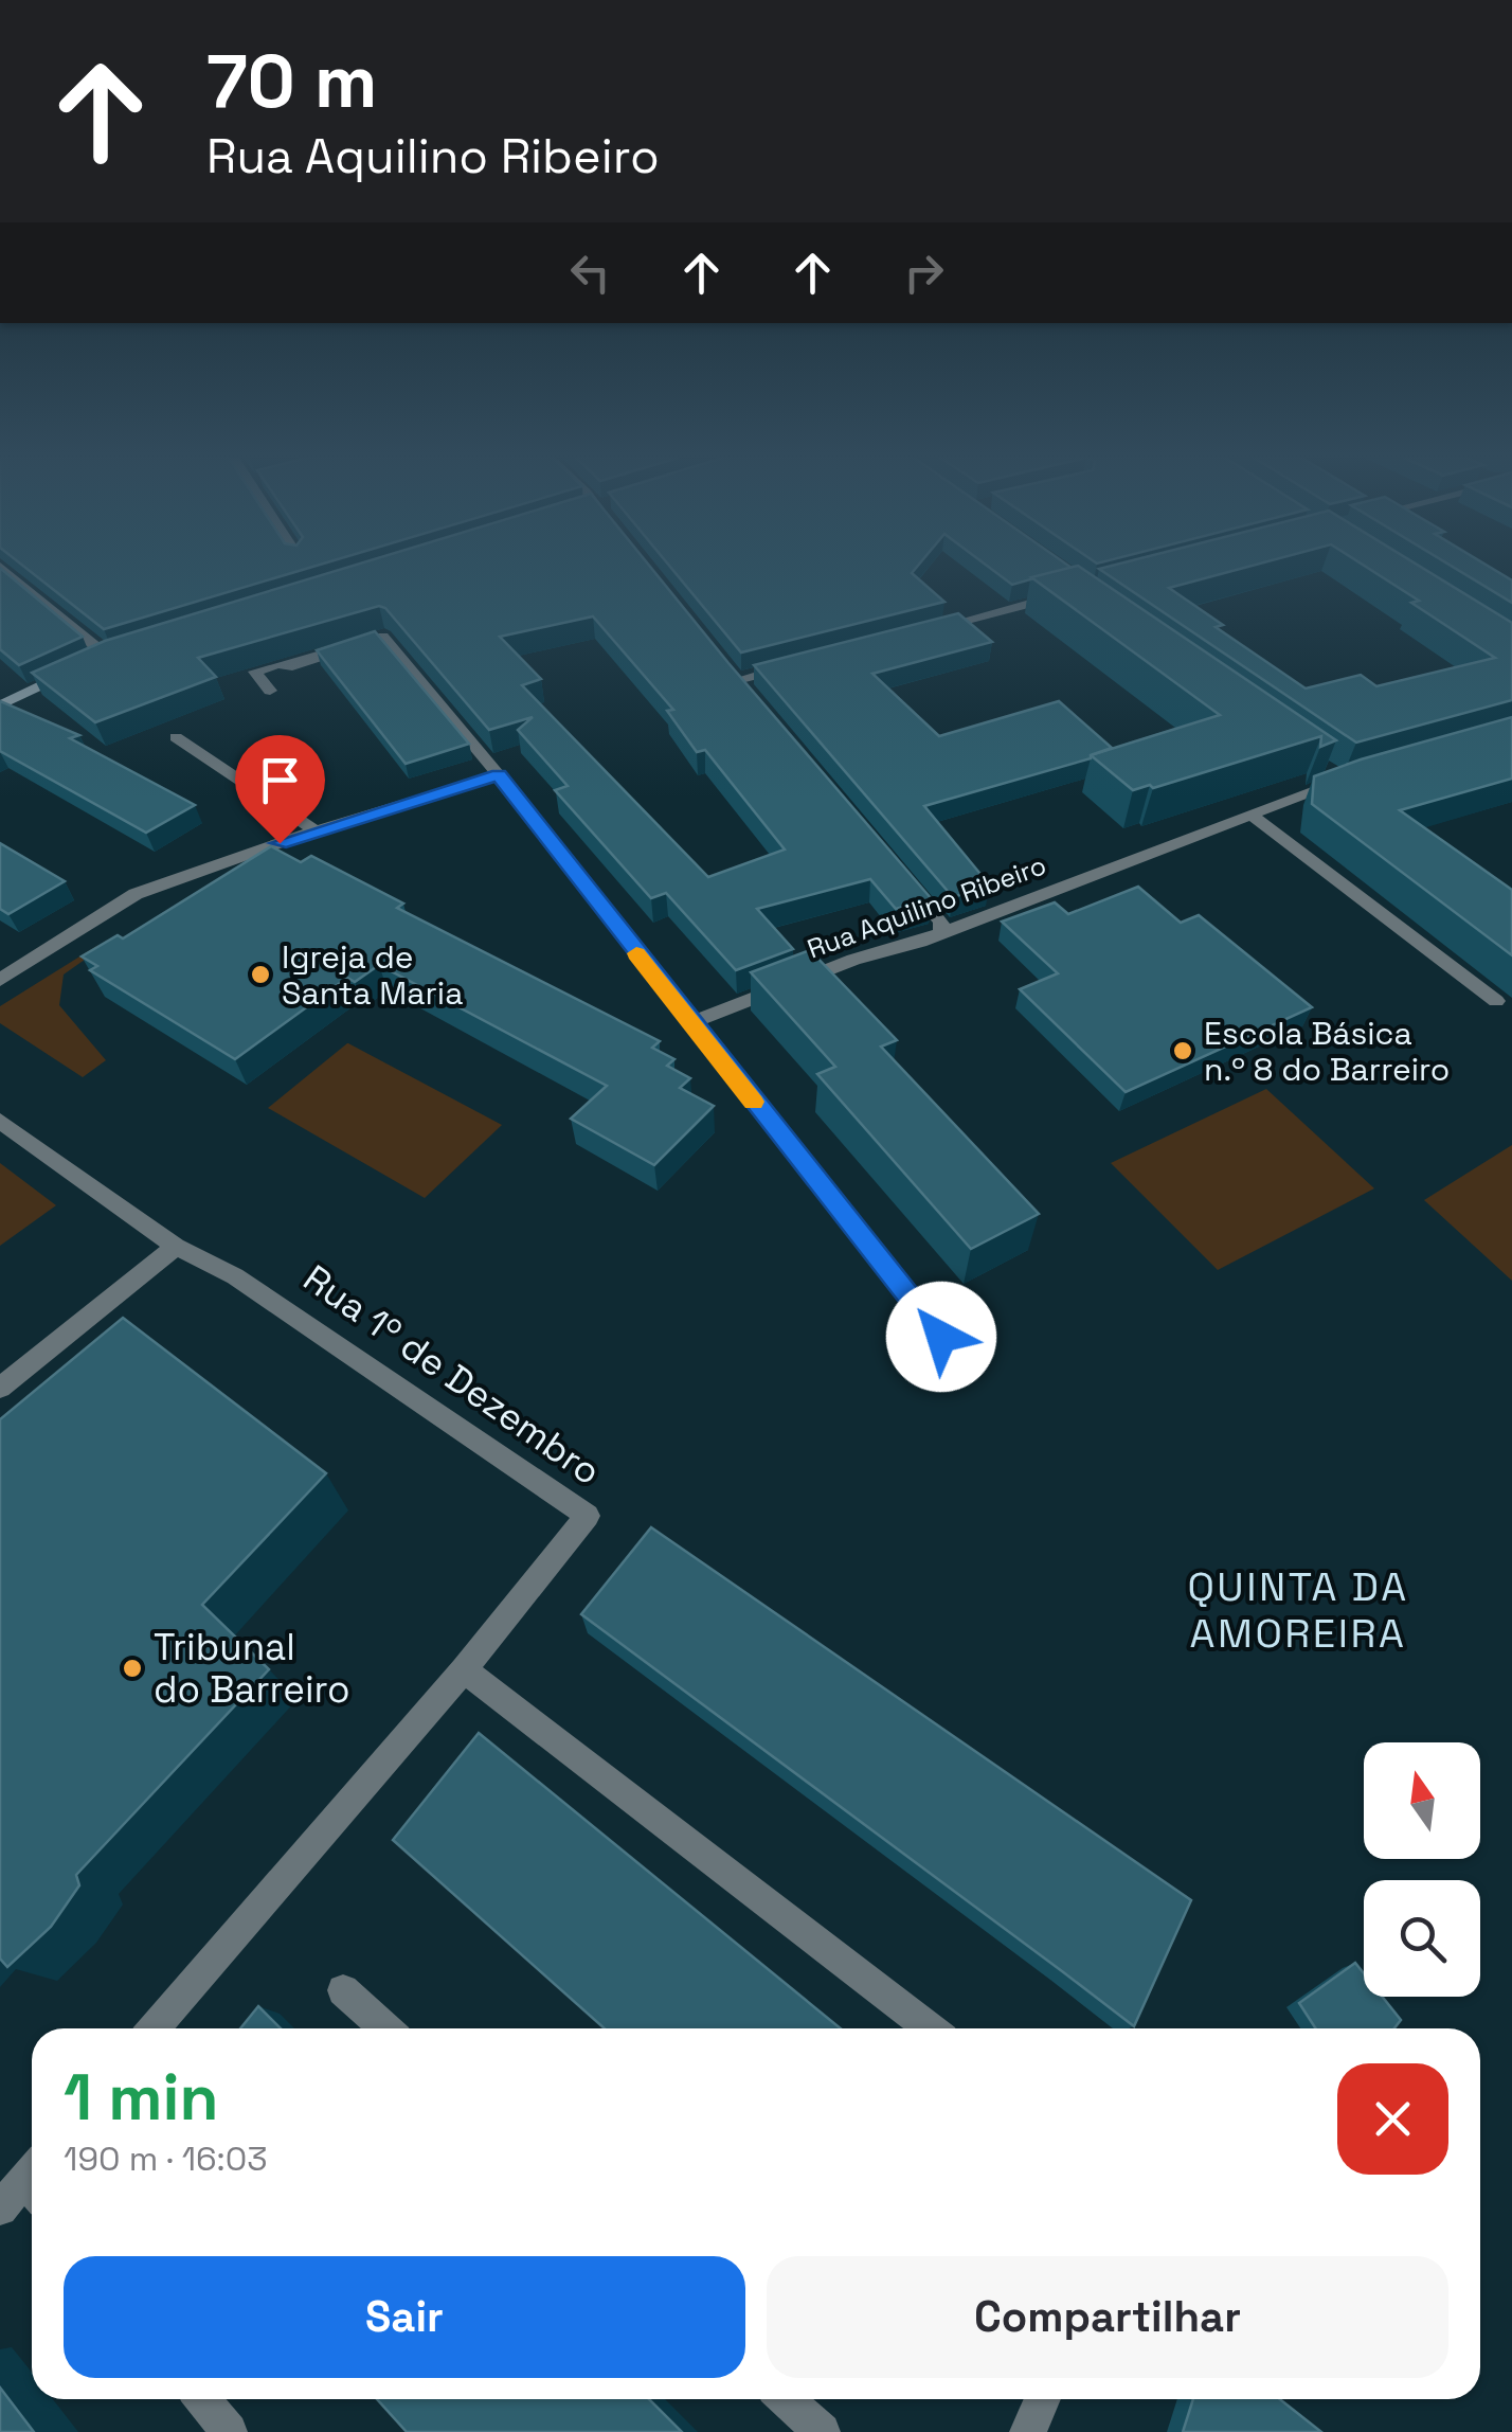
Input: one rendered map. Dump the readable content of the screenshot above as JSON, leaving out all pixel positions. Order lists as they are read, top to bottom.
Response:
{
  "streets": {
    "street": ["Rua Aquilino Ribeiro", "Rua 1º de Dezembro"]
  },
  "districts": ["QUINTA DA AMOREIRA"],
  "places": ["Igreja de Santa Maria", "Escola Básica n.º 8 do Barreiro", "Tribunal do Barreiro"],
  "north": "top",
  "page": {
    "turn": ["70 m", "Rua Aquilino Ribeiro"],
    "heading": ["1 min", "190 m · 16:03"],
    "buttons": ["Sair", "Compartilhar"]
  }
}
